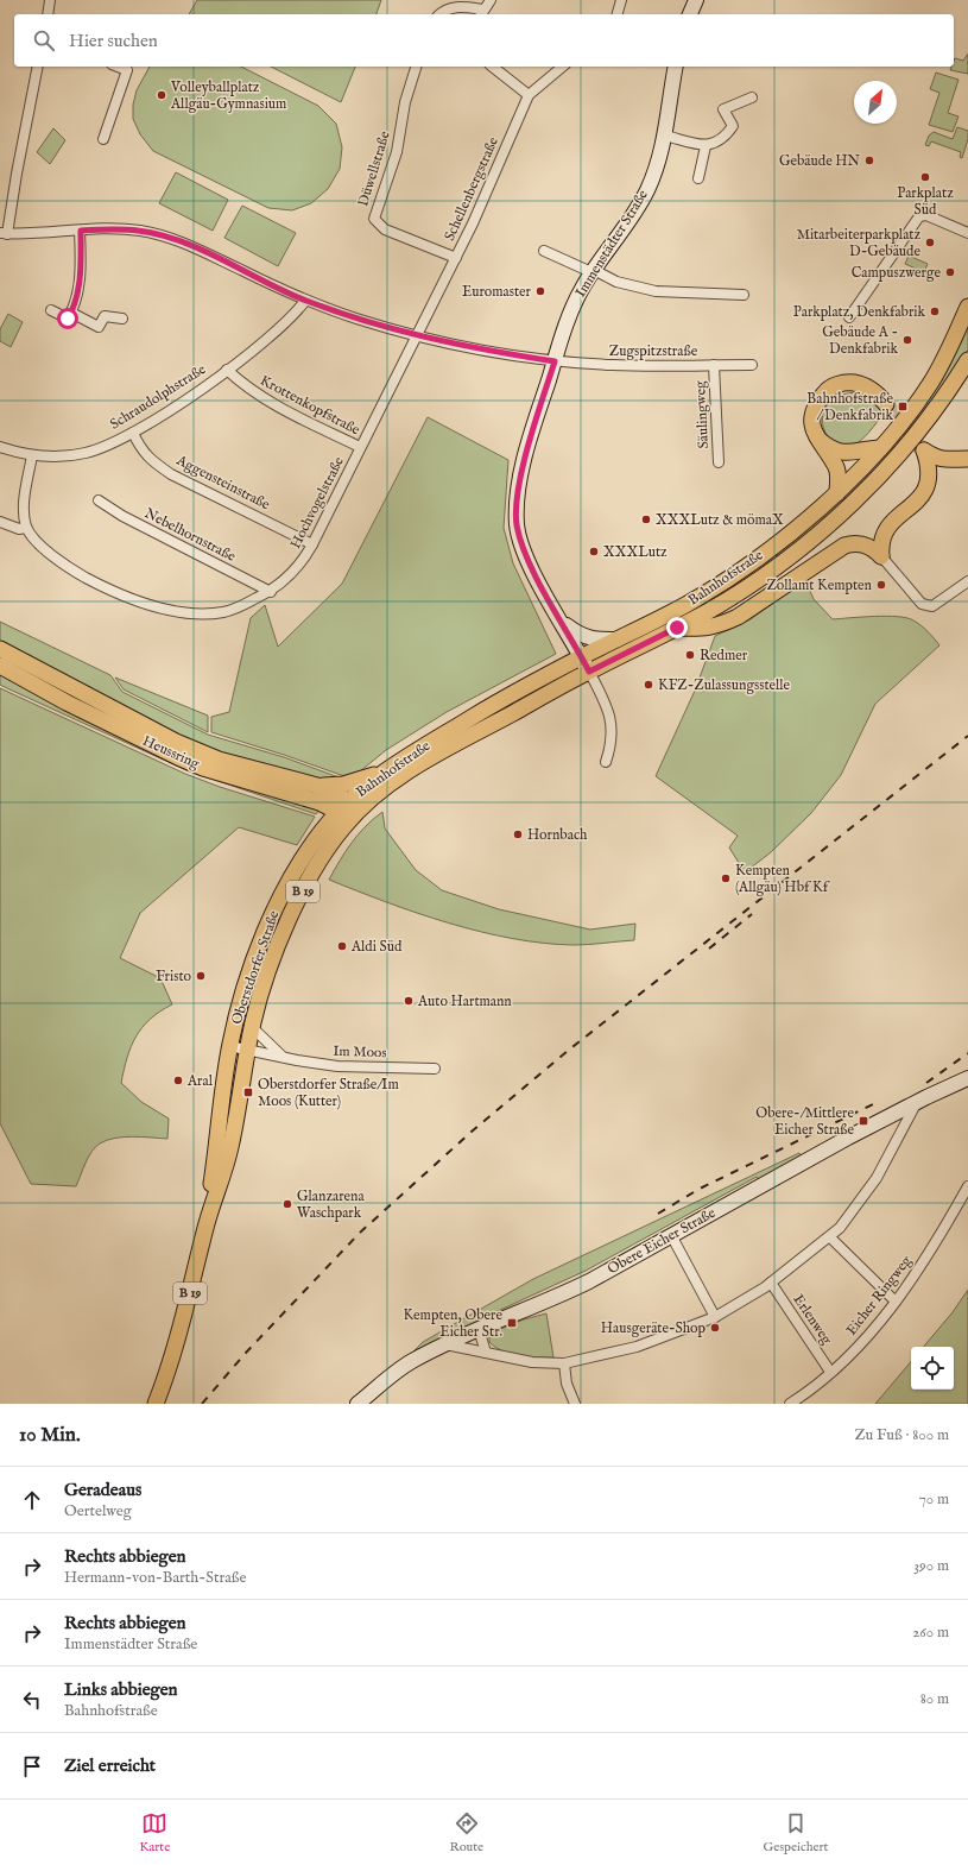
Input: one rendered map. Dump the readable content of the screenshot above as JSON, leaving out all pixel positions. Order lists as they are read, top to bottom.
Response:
{
  "streets": {
    "main road": [
      "Bahnhofstraße",
      "Heussring",
      "B 19",
      "Oberstdorfer Straße"
    ],
    "street": [
      "Düwellstraße",
      "Schellenbergstraße",
      "Immenstädter Straße",
      "Zugspitzstraße",
      "Schraudolphstraße",
      "Krottenkopfstraße",
      "Säulingweg",
      "Aggensteinstraße",
      "Hochvogelstraße",
      "Nebelhornstraße",
      "Im Moos",
      "Obere Eicher Straße",
      "Eicher Ringweg",
      "Erlenweg"
    ]
  },
  "crossings": [
    ["Düwellstraße", "Schellenbergstraße"],
    ["Schellenbergstraße", "Zugspitzstraße"],
    ["Schellenbergstraße", "Hochvogelstraße"],
    ["Immenstädter Straße", "Zugspitzstraße"],
    ["Immenstädter Straße", "Bahnhofstraße"],
    ["Zugspitzstraße", "Schraudolphstraße"],
    ["Zugspitzstraße", "Säulingweg"],
    ["Zugspitzstraße", "Hochvogelstraße"],
    ["Schraudolphstraße", "Krottenkopfstraße"],
    ["Schraudolphstraße", "Aggensteinstraße"],
    ["Krottenkopfstraße", "Hochvogelstraße"],
    ["Aggensteinstraße", "Hochvogelstraße"],
    ["Hochvogelstraße", "Nebelhornstraße"],
    ["Bahnhofstraße", "Heussring"],
    ["Bahnhofstraße", "Oberstdorfer Straße"],
    ["Heussring", "Oberstdorfer Straße"],
    ["Oberstdorfer Straße", "Im Moos"],
    ["Eicher Ringweg", "Erlenweg"]
  ],
  "places": {
    "other": [
      "Volleyballplatz Allgäu-Gymnasium",
      "Gebäude HN",
      "Parkplatz Süd",
      "Mitarbeiterparkplatz D-Gebäude",
      "Campuszwerge",
      "Euromaster",
      "Parkplatz, Denkfabrik",
      "Gebäude A - Denkfabrik",
      "XXXLutz & mömaX",
      "XXXLutz",
      "Zollamt Kempten",
      "Redmer",
      "KFZ-Zulassungsstelle",
      "Hornbach",
      "Kempten (Allgäu) Hbf Kf",
      "Aldi Süd",
      "Fristo",
      "Auto Hartmann",
      "Aral",
      "Glanzarena Waschpark",
      "Hausgeräte-Shop"
    ],
    "transit": [
      "Bahnhofstraße / Denkfabrik",
      "Oberstdorfer Straße/Im Moos (Kutter)",
      "Obere-/Mittlere Eicher Straße",
      "Kempten, Obere Eicher Str."
    ]
  },
  "north": "top right",
  "page": {
    "search": "Hier suchen",
    "heading": ["10 Min.", "Zu Fuß · 800 m"],
    "list": [
      ["Geradeaus", "Oertelweg", "70 m"],
      ["Rechts abbiegen", "Hermann-von-Barth-Straße", "390 m"],
      ["Rechts abbiegen", "Immenstädter Straße", "260 m"],
      ["Links abbiegen", "Bahnhofstraße", "80 m"],
      "Ziel erreicht"
    ],
    "nav": ["Karte", "Route", "Gespeichert"]
  }
}
